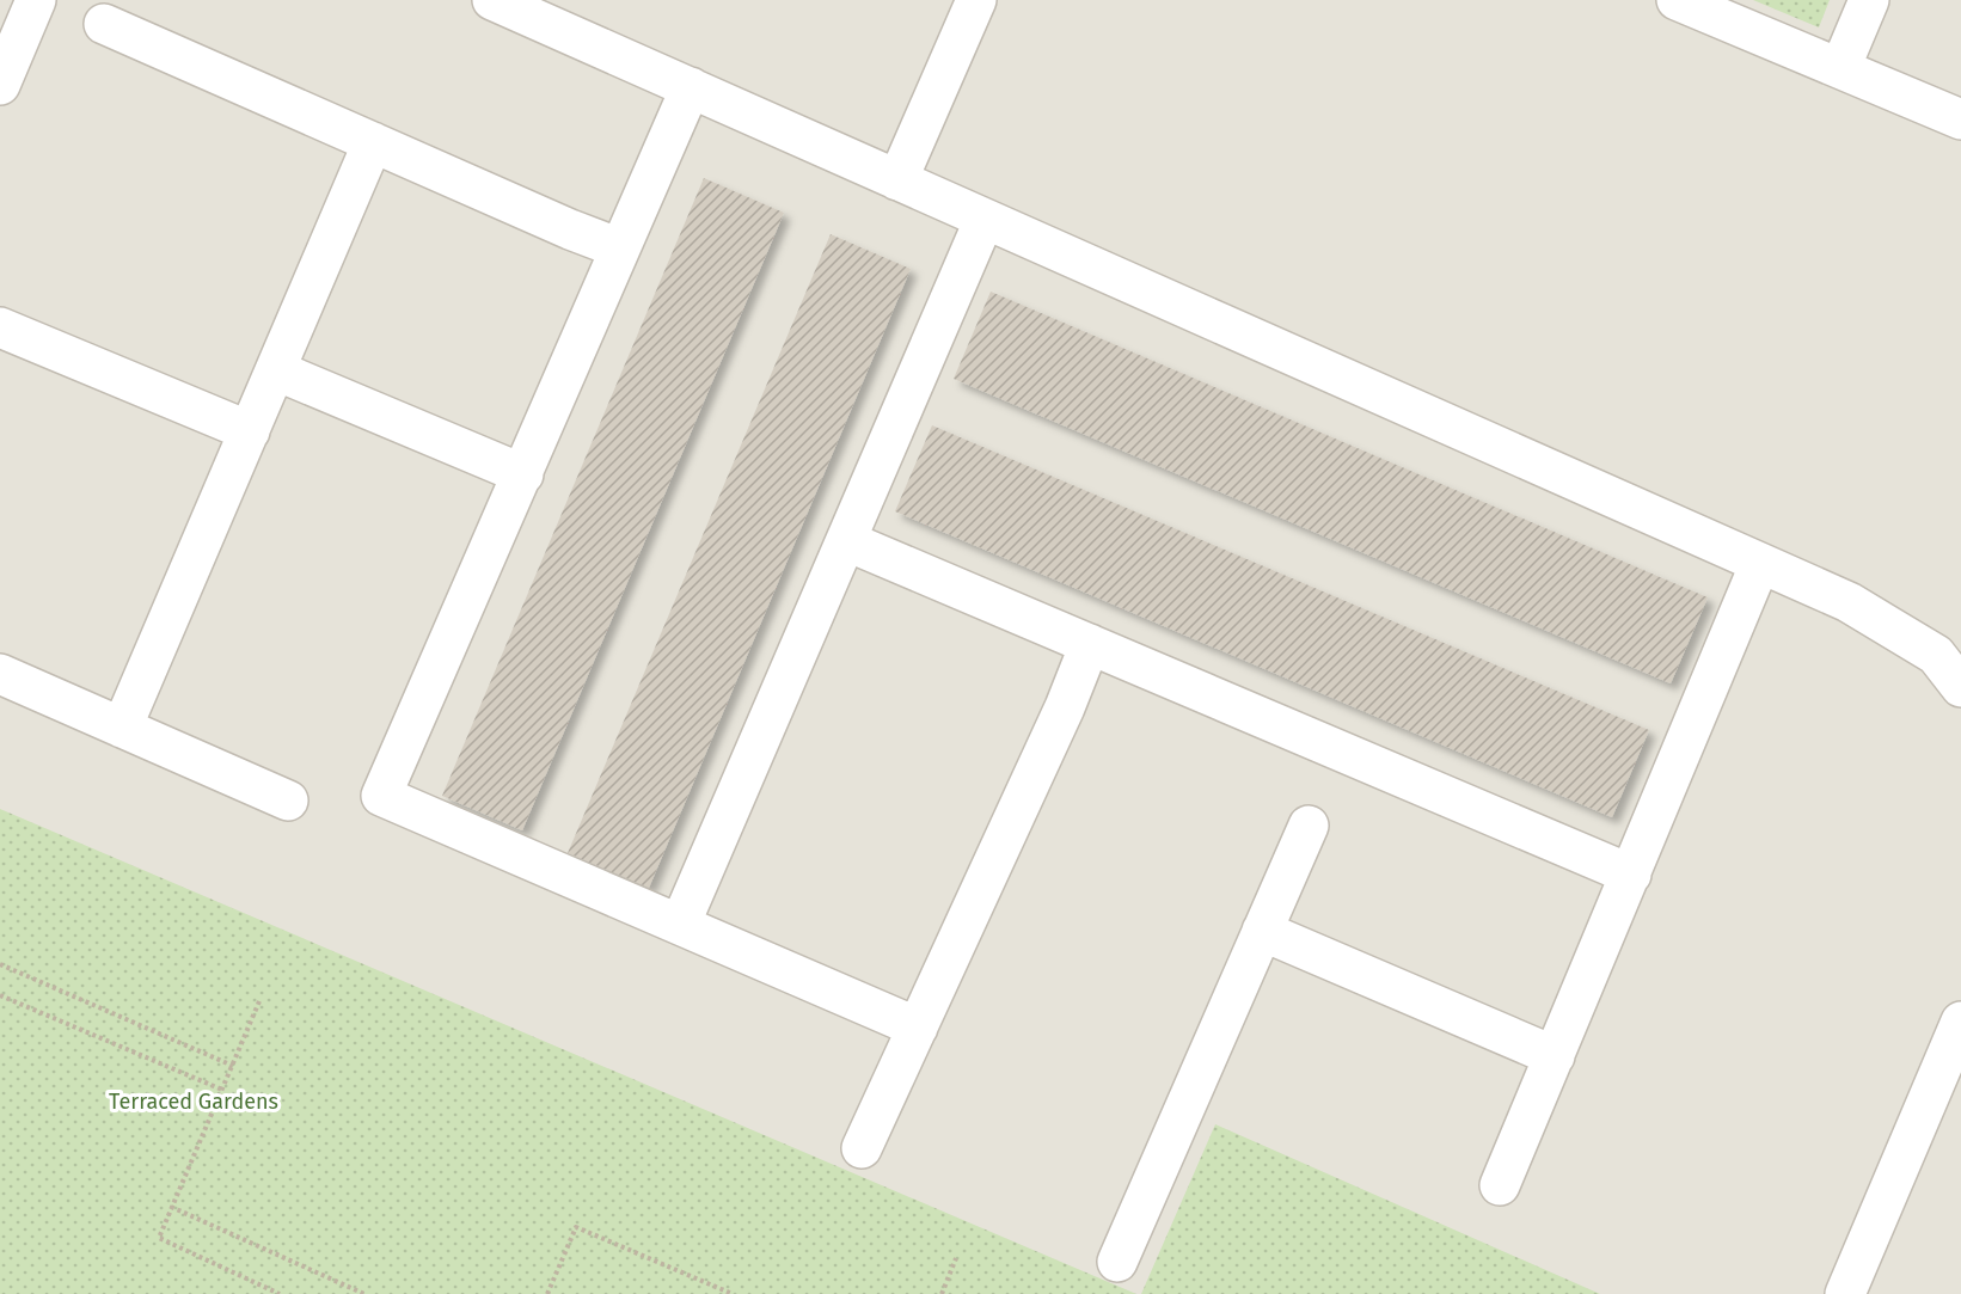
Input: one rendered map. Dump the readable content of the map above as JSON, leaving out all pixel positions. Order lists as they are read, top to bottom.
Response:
{
  "parks": ["Terraced Gardens"]
}
